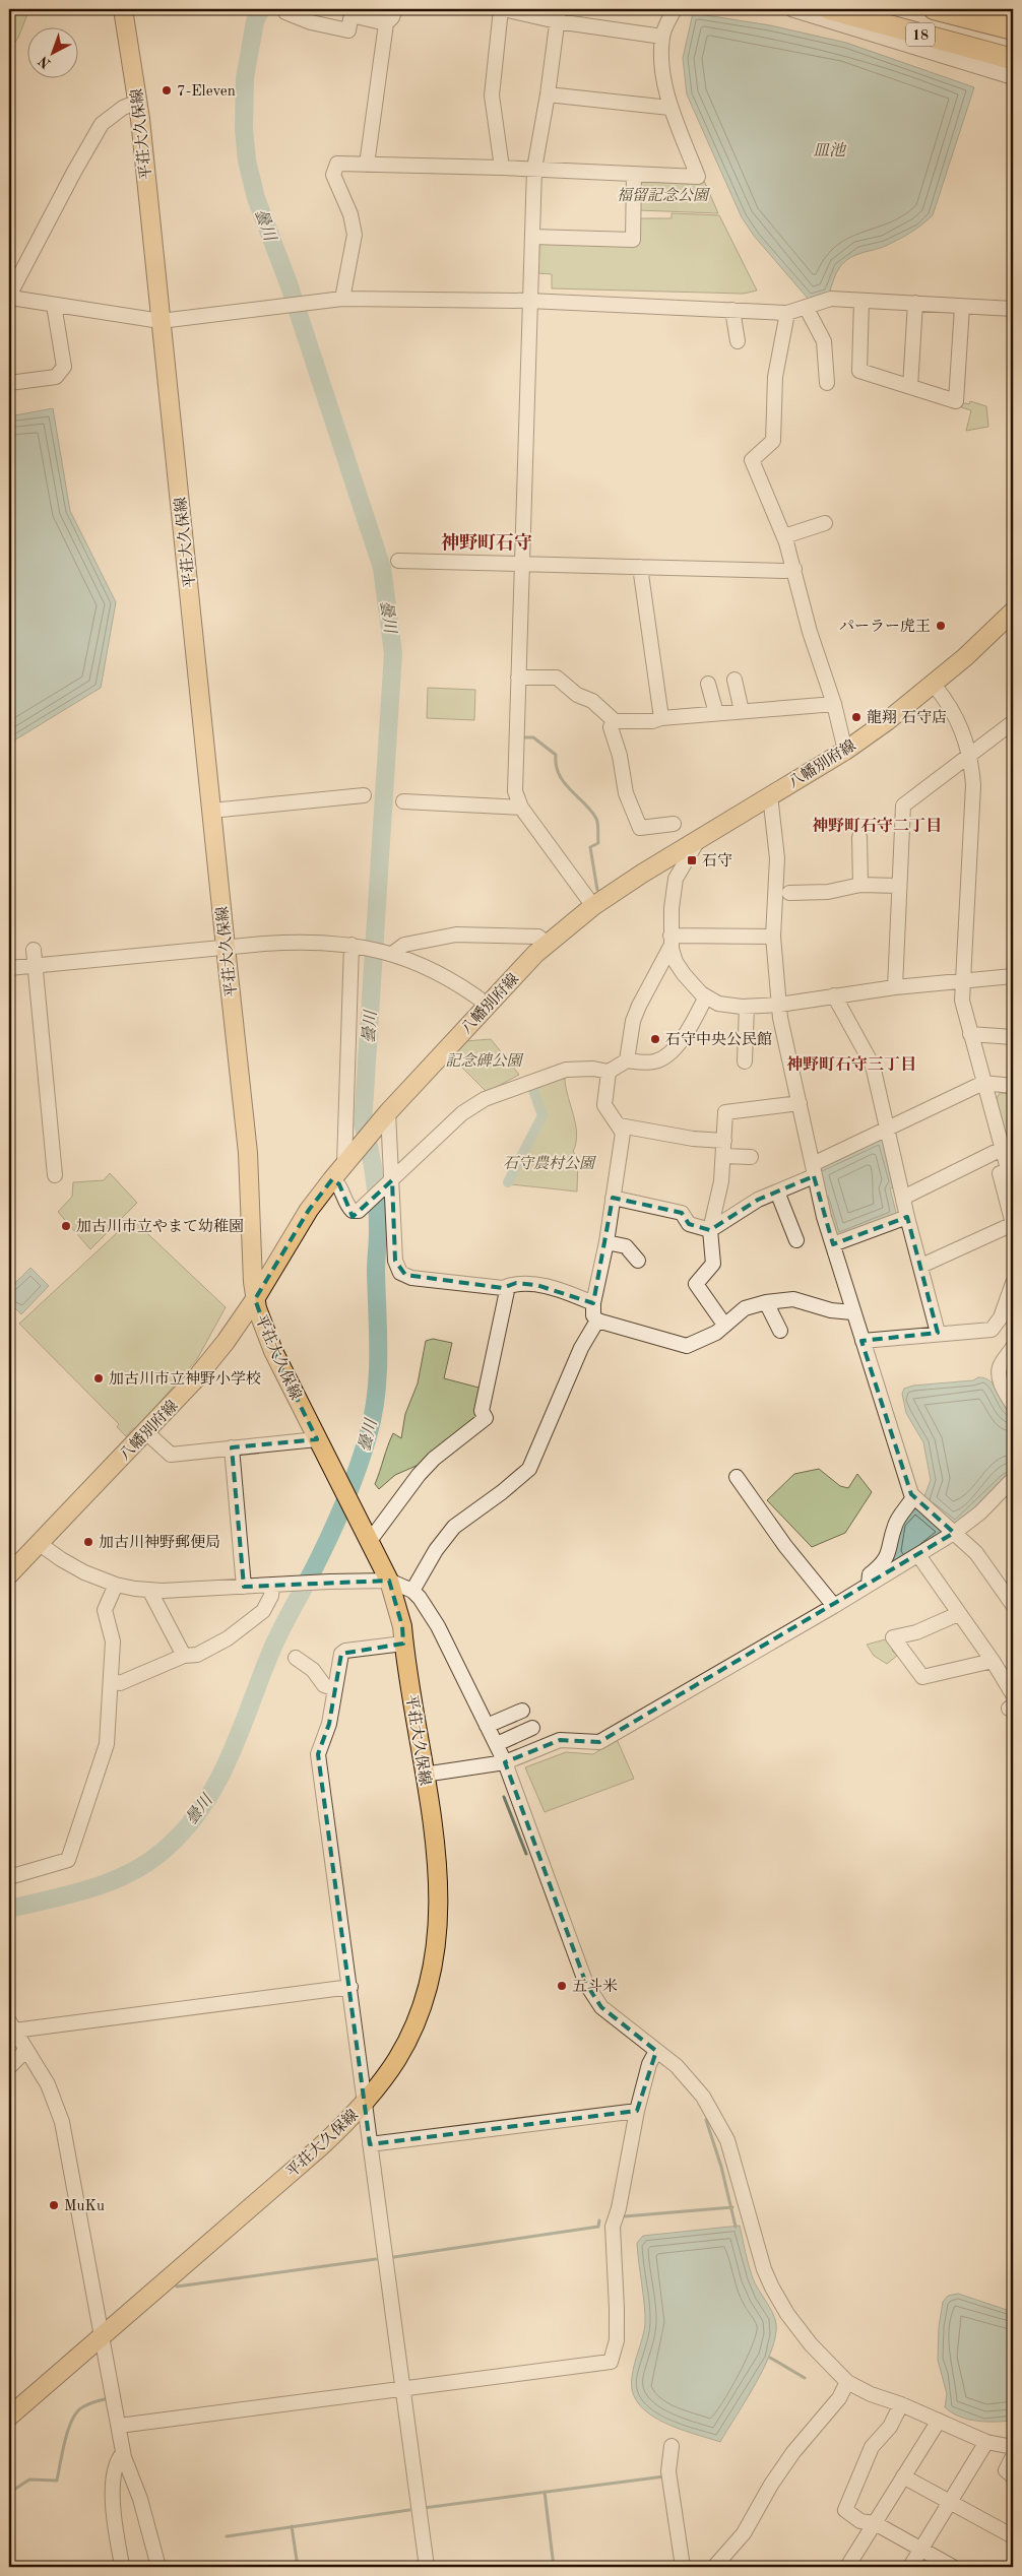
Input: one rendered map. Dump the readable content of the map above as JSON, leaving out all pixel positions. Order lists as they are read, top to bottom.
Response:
{
  "streets": {
    "highway": ["18"],
    "main road": ["平荘大久保線", "八幡別府線"]
  },
  "crossings": [
    ["平荘大久保線", "八幡別府線"]
  ],
  "districts": ["神野町石守", "神野町石守二丁目", "神野町石守三丁目"],
  "water": ["皿池", "曇川"],
  "parks": ["福留記念公園", "記念碑公園", "石守農村公園"],
  "places": {
    "other": [
      "7-Eleven",
      "パーラー虎王",
      "龍翔 石守店",
      "石守中央公民館",
      "加古川市立やまて幼稚園",
      "加古川市立神野小学校",
      "加古川神野郵便局",
      "五斗米",
      "MuKu"
    ],
    "transit": ["石守"]
  },
  "north": "bottom left"
}
